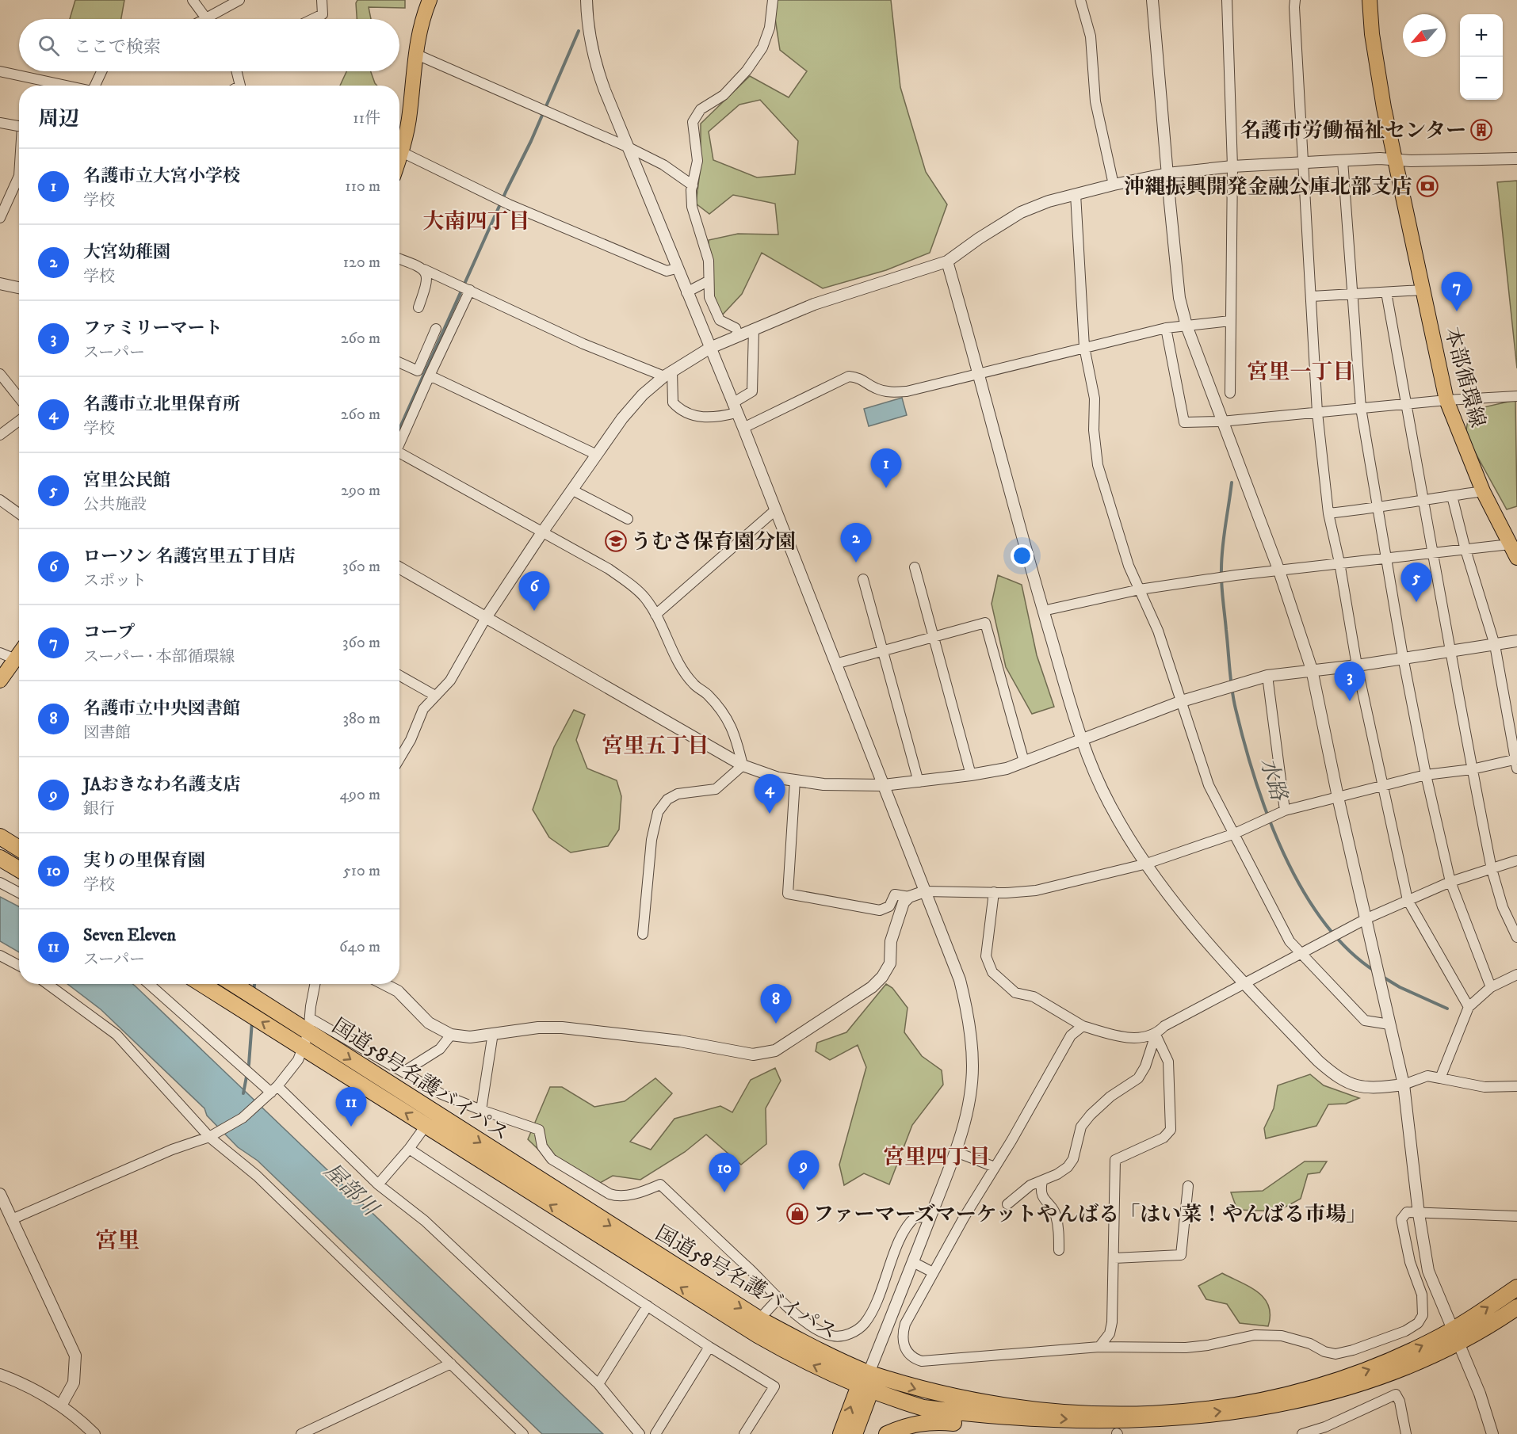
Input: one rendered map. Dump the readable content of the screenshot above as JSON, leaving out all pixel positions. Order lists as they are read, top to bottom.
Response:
{
  "streets": {
    "highway": ["国道58号名護バイパス"],
    "main road": ["本部循環線"]
  },
  "districts": [
    "大南四丁目",
    "宮里一丁目",
    "宮里五丁目",
    "宮里四丁目",
    "宮里"
  ],
  "water": ["水路", "屋部川"],
  "places": {
    "building": ["名護市労働福祉センター"],
    "bank": ["沖縄振興開発金融公庫北部支店"],
    "school or university": ["うむさ保育園分園"],
    "shop": ["ファーマーズマーケットやんばる「はい菜！やんばる市場」"]
  },
  "north": "bottom left",
  "page": {
    "map_buttons": ["+", "−"],
    "search": "ここで検索",
    "heading": ["周辺", "11件"],
    "list": [
      {
        "mark": "1",
        "name": "名護市立大宮小学校",
        "note": "学校",
        "value": "110 m"
      },
      {
        "mark": "2",
        "name": "大宮幼稚園",
        "note": "学校",
        "value": "120 m"
      },
      {
        "mark": "3",
        "name": "ファミリーマート",
        "note": "スーパー",
        "value": "260 m"
      },
      {
        "mark": "4",
        "name": "名護市立北里保育所",
        "note": "学校",
        "value": "260 m"
      },
      {
        "mark": "5",
        "name": "宮里公民館",
        "note": "公共施設",
        "value": "290 m"
      },
      {
        "mark": "6",
        "name": "ローソン 名護宮里五丁目店",
        "note": "スポット",
        "value": "360 m"
      },
      {
        "mark": "7",
        "name": "コープ",
        "note": "スーパー · 本部循環線",
        "value": "360 m"
      },
      {
        "mark": "8",
        "name": "名護市立中央図書館",
        "note": "図書館",
        "value": "380 m"
      },
      {
        "mark": "9",
        "name": "JAおきなわ名護支店",
        "note": "銀行",
        "value": "490 m"
      },
      {
        "mark": "10",
        "name": "実りの里保育園",
        "note": "学校",
        "value": "510 m"
      },
      {
        "mark": "11",
        "name": "Seven Eleven",
        "note": "スーパー",
        "value": "640 m"
      }
    ],
    "pins": [
      "7",
      "1",
      "2",
      "5",
      "6",
      "3",
      "4",
      "8",
      "11",
      "9",
      "10"
    ]
  }
}
